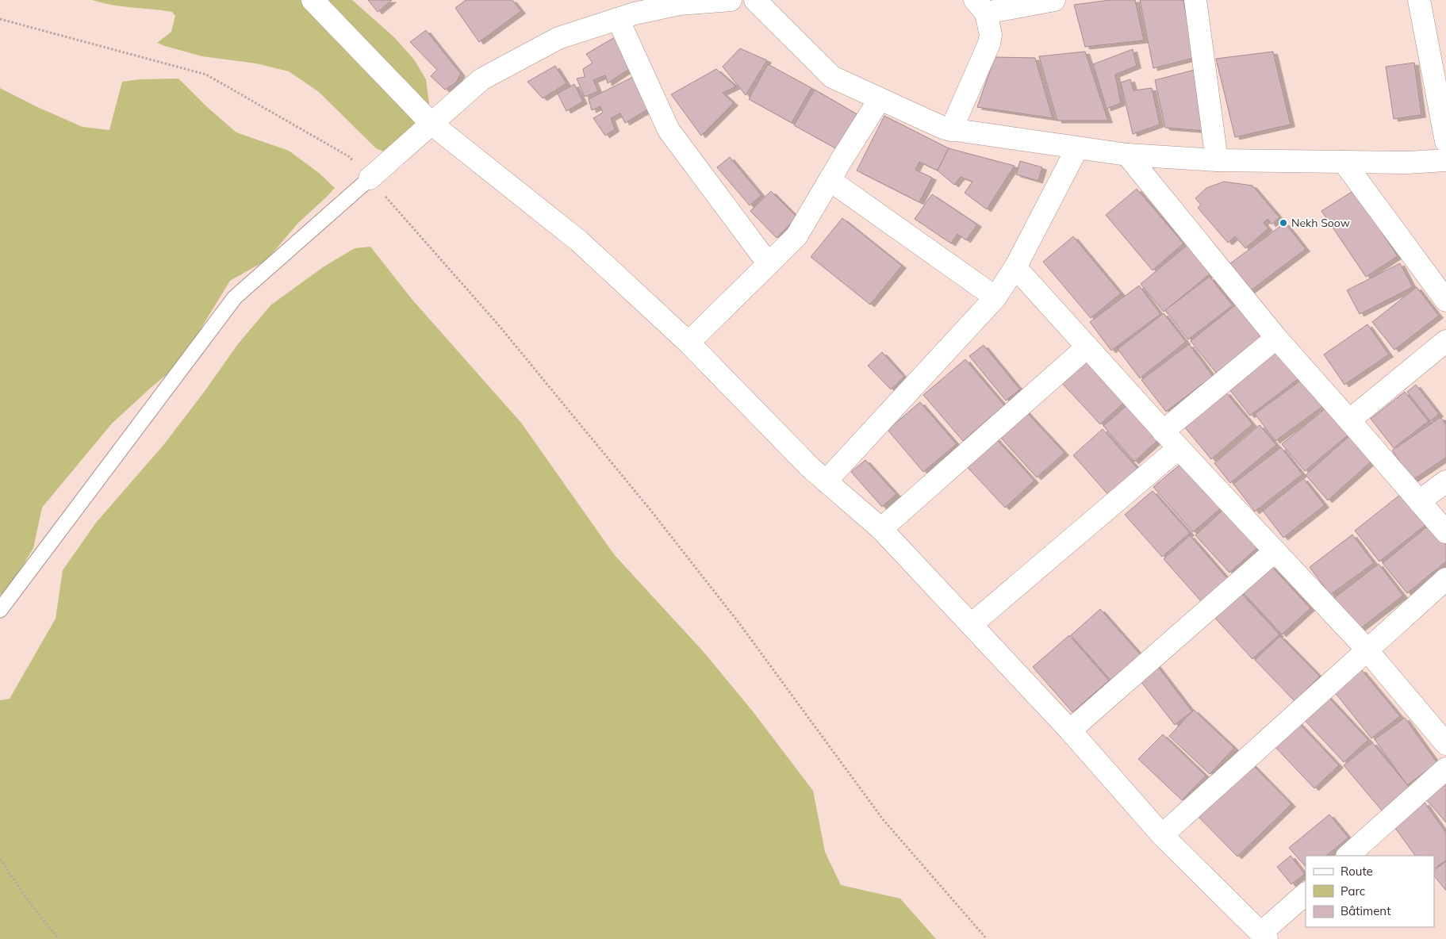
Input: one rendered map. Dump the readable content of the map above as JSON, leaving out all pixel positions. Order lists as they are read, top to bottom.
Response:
{
  "places": ["Nekh Soow"],
  "legend": ["Route", "Parc", "Bâtiment"]
}
